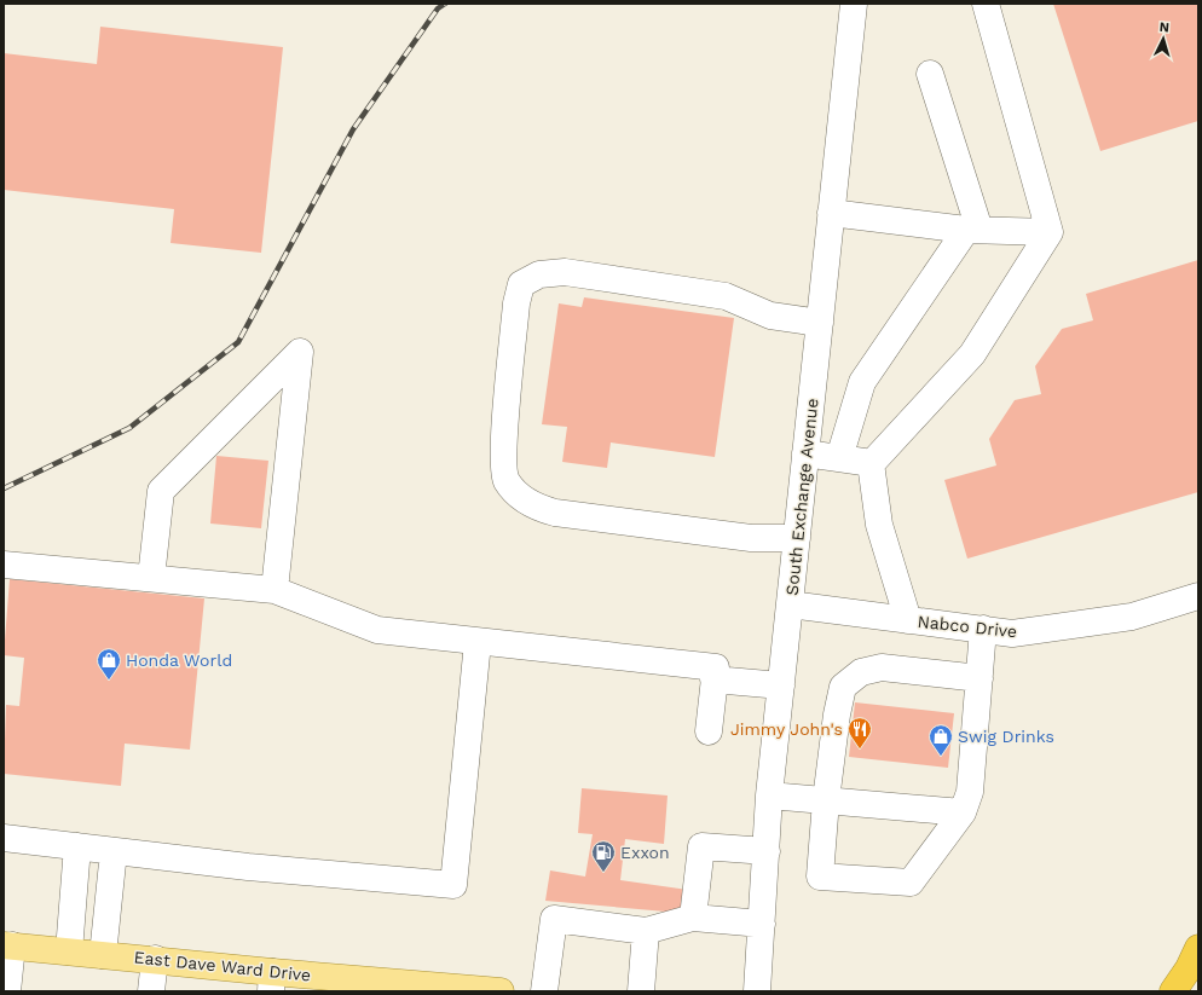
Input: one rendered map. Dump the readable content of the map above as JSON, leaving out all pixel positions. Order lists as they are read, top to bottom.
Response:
{
  "streets": {
    "main road": ["East Dave Ward Drive"],
    "street": ["South Exchange Avenue", "Nabco Drive"]
  },
  "crossings": [
    ["South Exchange Avenue", "Nabco Drive"]
  ],
  "places": {
    "shop": ["Honda World", "Swig Drinks"],
    "restaurant": ["Jimmy John's"],
    "fuel station": ["Exxon"]
  },
  "north": "top"
}
